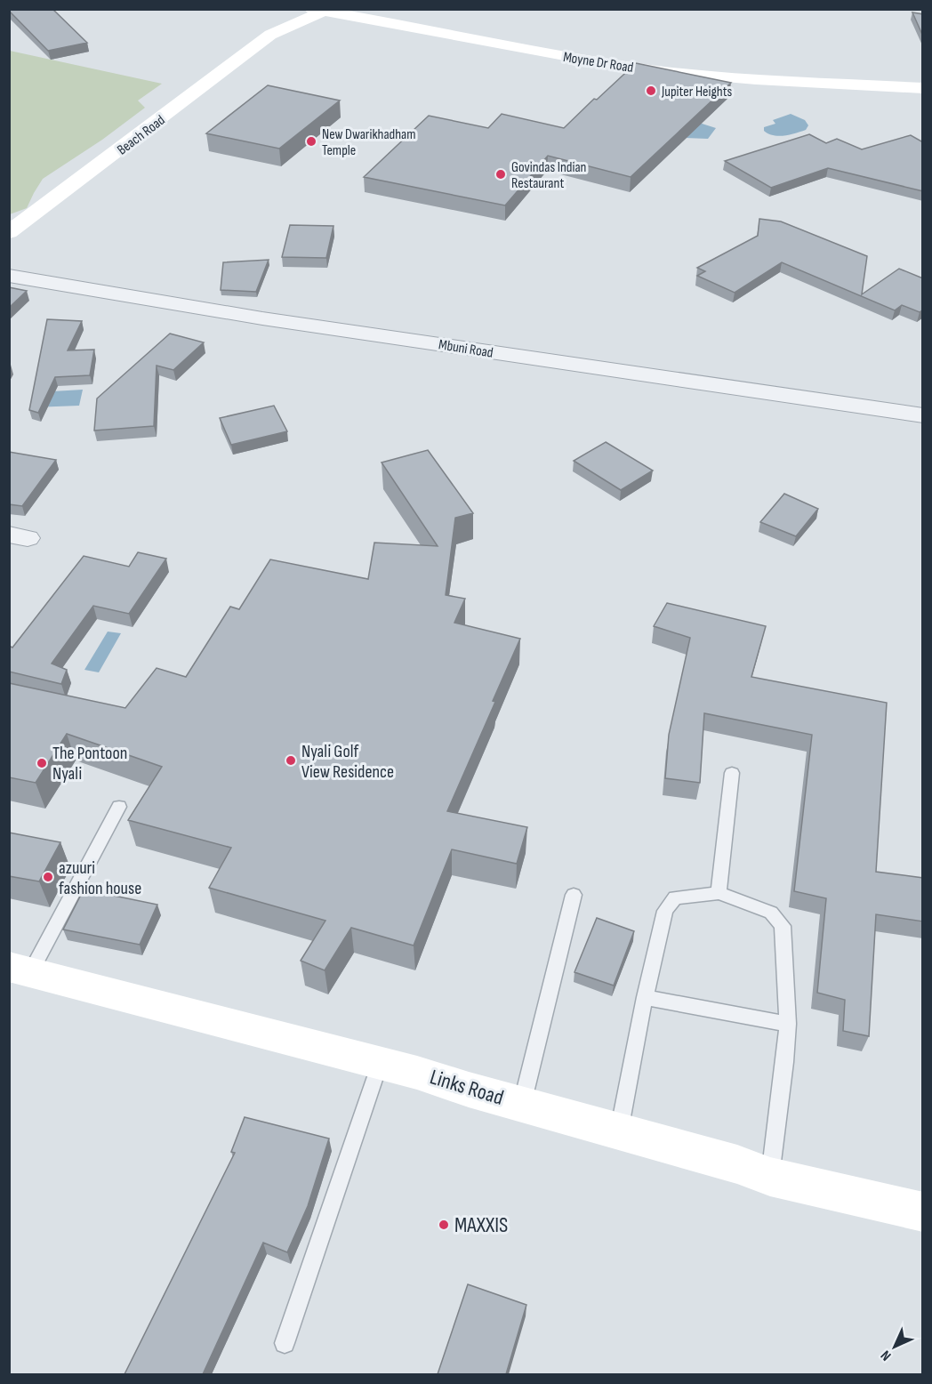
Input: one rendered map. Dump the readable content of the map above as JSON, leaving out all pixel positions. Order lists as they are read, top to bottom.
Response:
{
  "streets": {
    "main road": ["Moyne Dr Road", "Beach Road", "Links Road"],
    "street": ["Mbuni Road"]
  },
  "crossings": [
    ["Moyne Dr Road", "Beach Road"]
  ],
  "places": [
    "Jupiter Heights",
    "New Dwarikhadham Temple",
    "Govindas Indian Restaurant",
    "Nyali Golf View Residence",
    "The Pontoon Nyali",
    "azuuri fashion house",
    "MAXXIS"
  ],
  "north": "bottom left"
}
